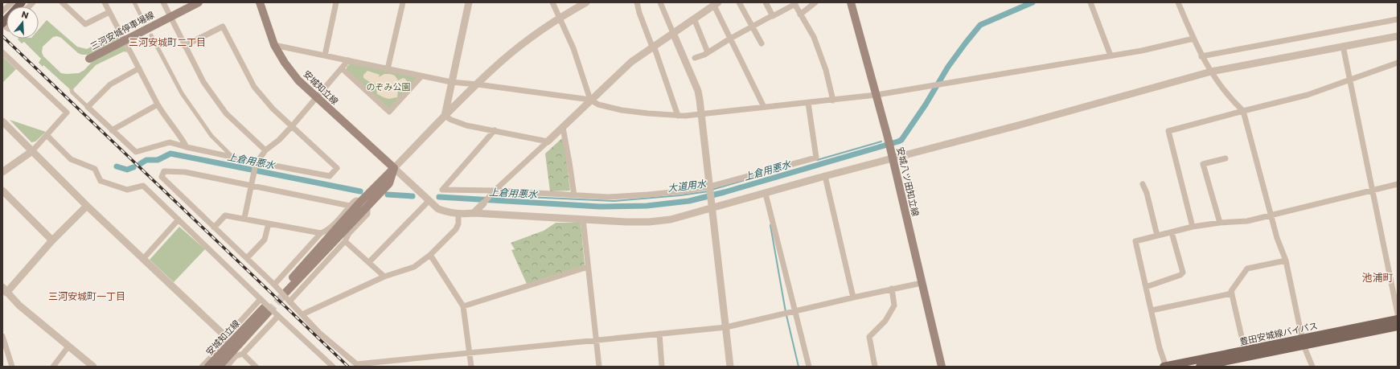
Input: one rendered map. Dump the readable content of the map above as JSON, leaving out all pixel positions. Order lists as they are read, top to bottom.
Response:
{
  "streets": {
    "main road": [
      "三河安城停車場線",
      "安城知立線",
      "安城八ツ田知立線",
      "豊田安城線バイパス"
    ]
  },
  "districts": ["三河安城町二丁目", "池浦町", "三河安城町一丁目"],
  "water": ["上倉用悪水", "大道用水"],
  "parks": ["のぞみ公園"],
  "north": "top"
}
